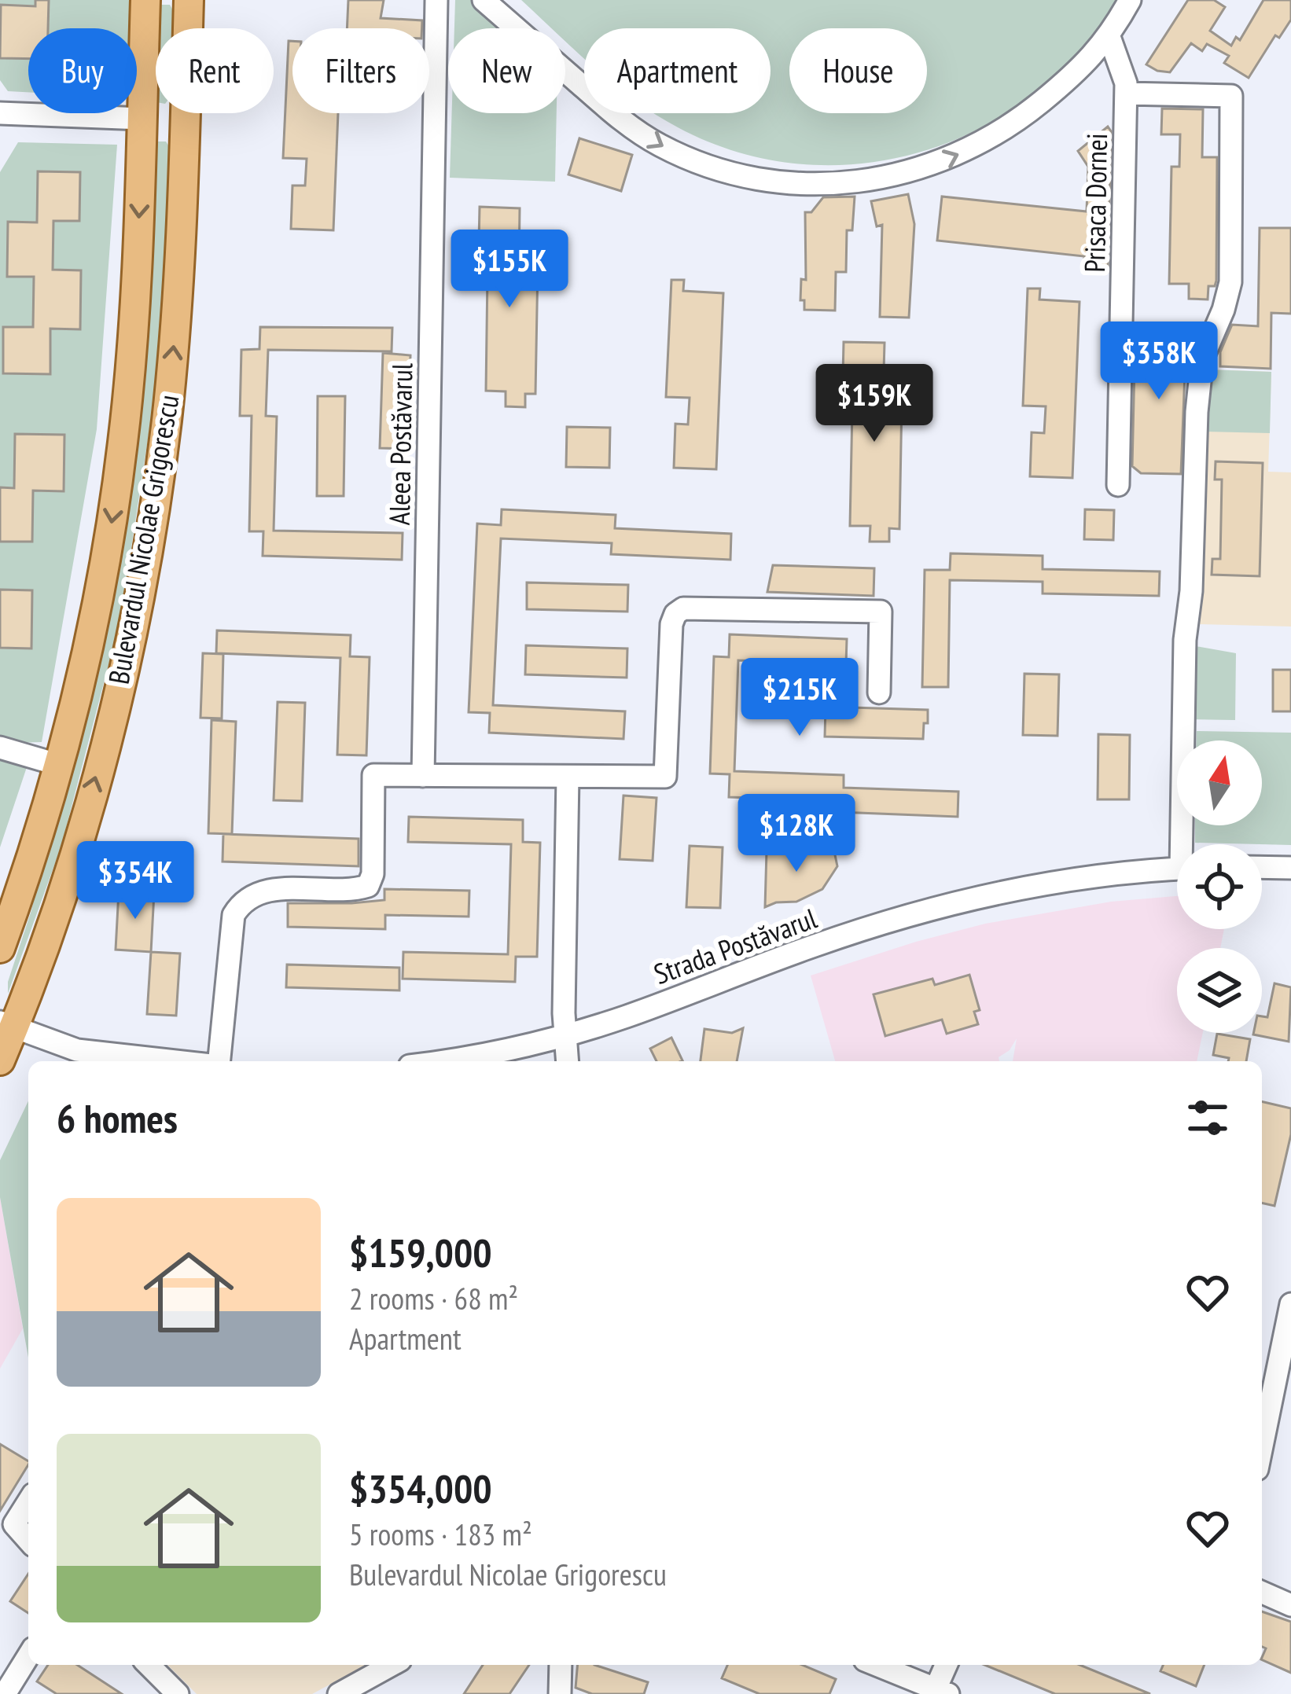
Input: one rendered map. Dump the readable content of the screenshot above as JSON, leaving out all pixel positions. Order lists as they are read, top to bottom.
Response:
{
  "streets": {
    "main road": ["Bulevardul Nicolae Grigorescu"],
    "street": ["Prisaca Dornei", "Aleea Postăvarul", "Strada Postăvarul"]
  },
  "north": "top",
  "page": {
    "chip": [
      "Buy",
      "Rent",
      "Filters",
      "New",
      "Apartment",
      "House"
    ],
    "price": [
      "$155K",
      "$358K",
      "$159K",
      "$215K",
      "$128K",
      "$354K"
    ],
    "heading": "6 homes",
    "list": [
      {
        "name": "$159,000",
        "note": "2 rooms · 68 m² · Apartment"
      },
      {
        "name": "$354,000",
        "note": "5 rooms · 183 m² · Bulevardul Nicolae Grigorescu"
      }
    ]
  }
}
